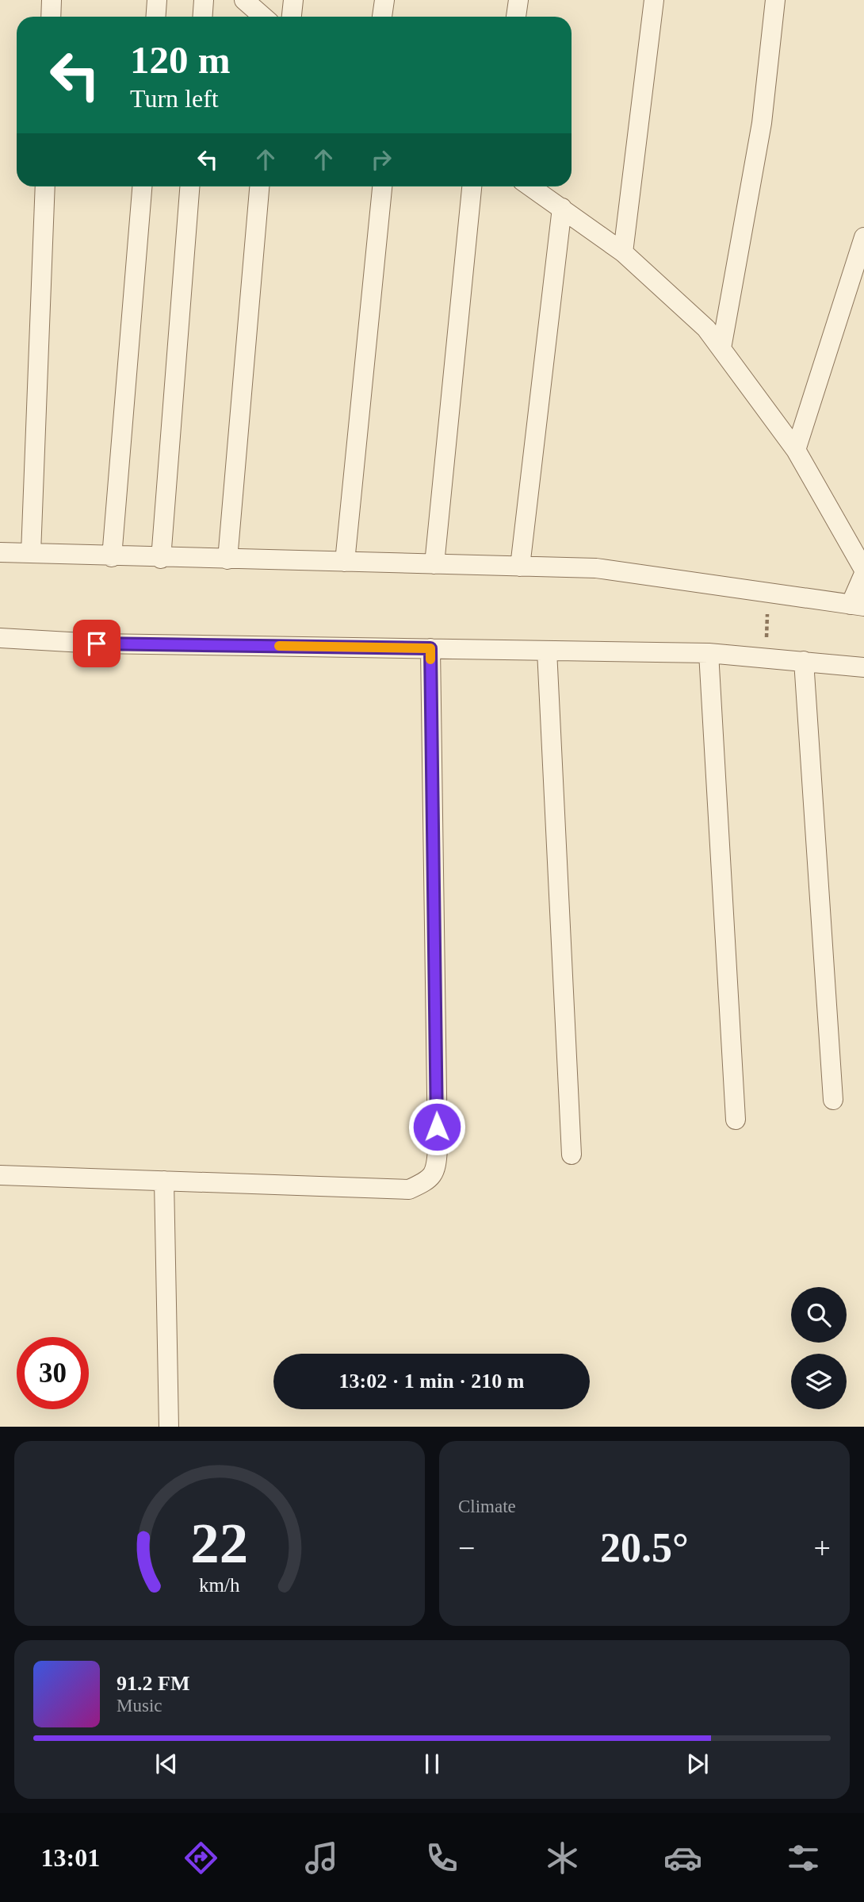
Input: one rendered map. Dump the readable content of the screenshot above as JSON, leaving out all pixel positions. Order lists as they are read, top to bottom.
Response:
{
  "page": {
    "turn": ["120 m", "Turn left"],
    "limit": "30",
    "trip": "13:02 · 1 min · 210 m",
    "tile": "Climate",
    "heat": ["−", "20.5°", "+"],
    "song": ["91.2 FM", "Music"],
    "tabs": "13:01",
    "gauge": ["22", "km/h"]
  }
}
